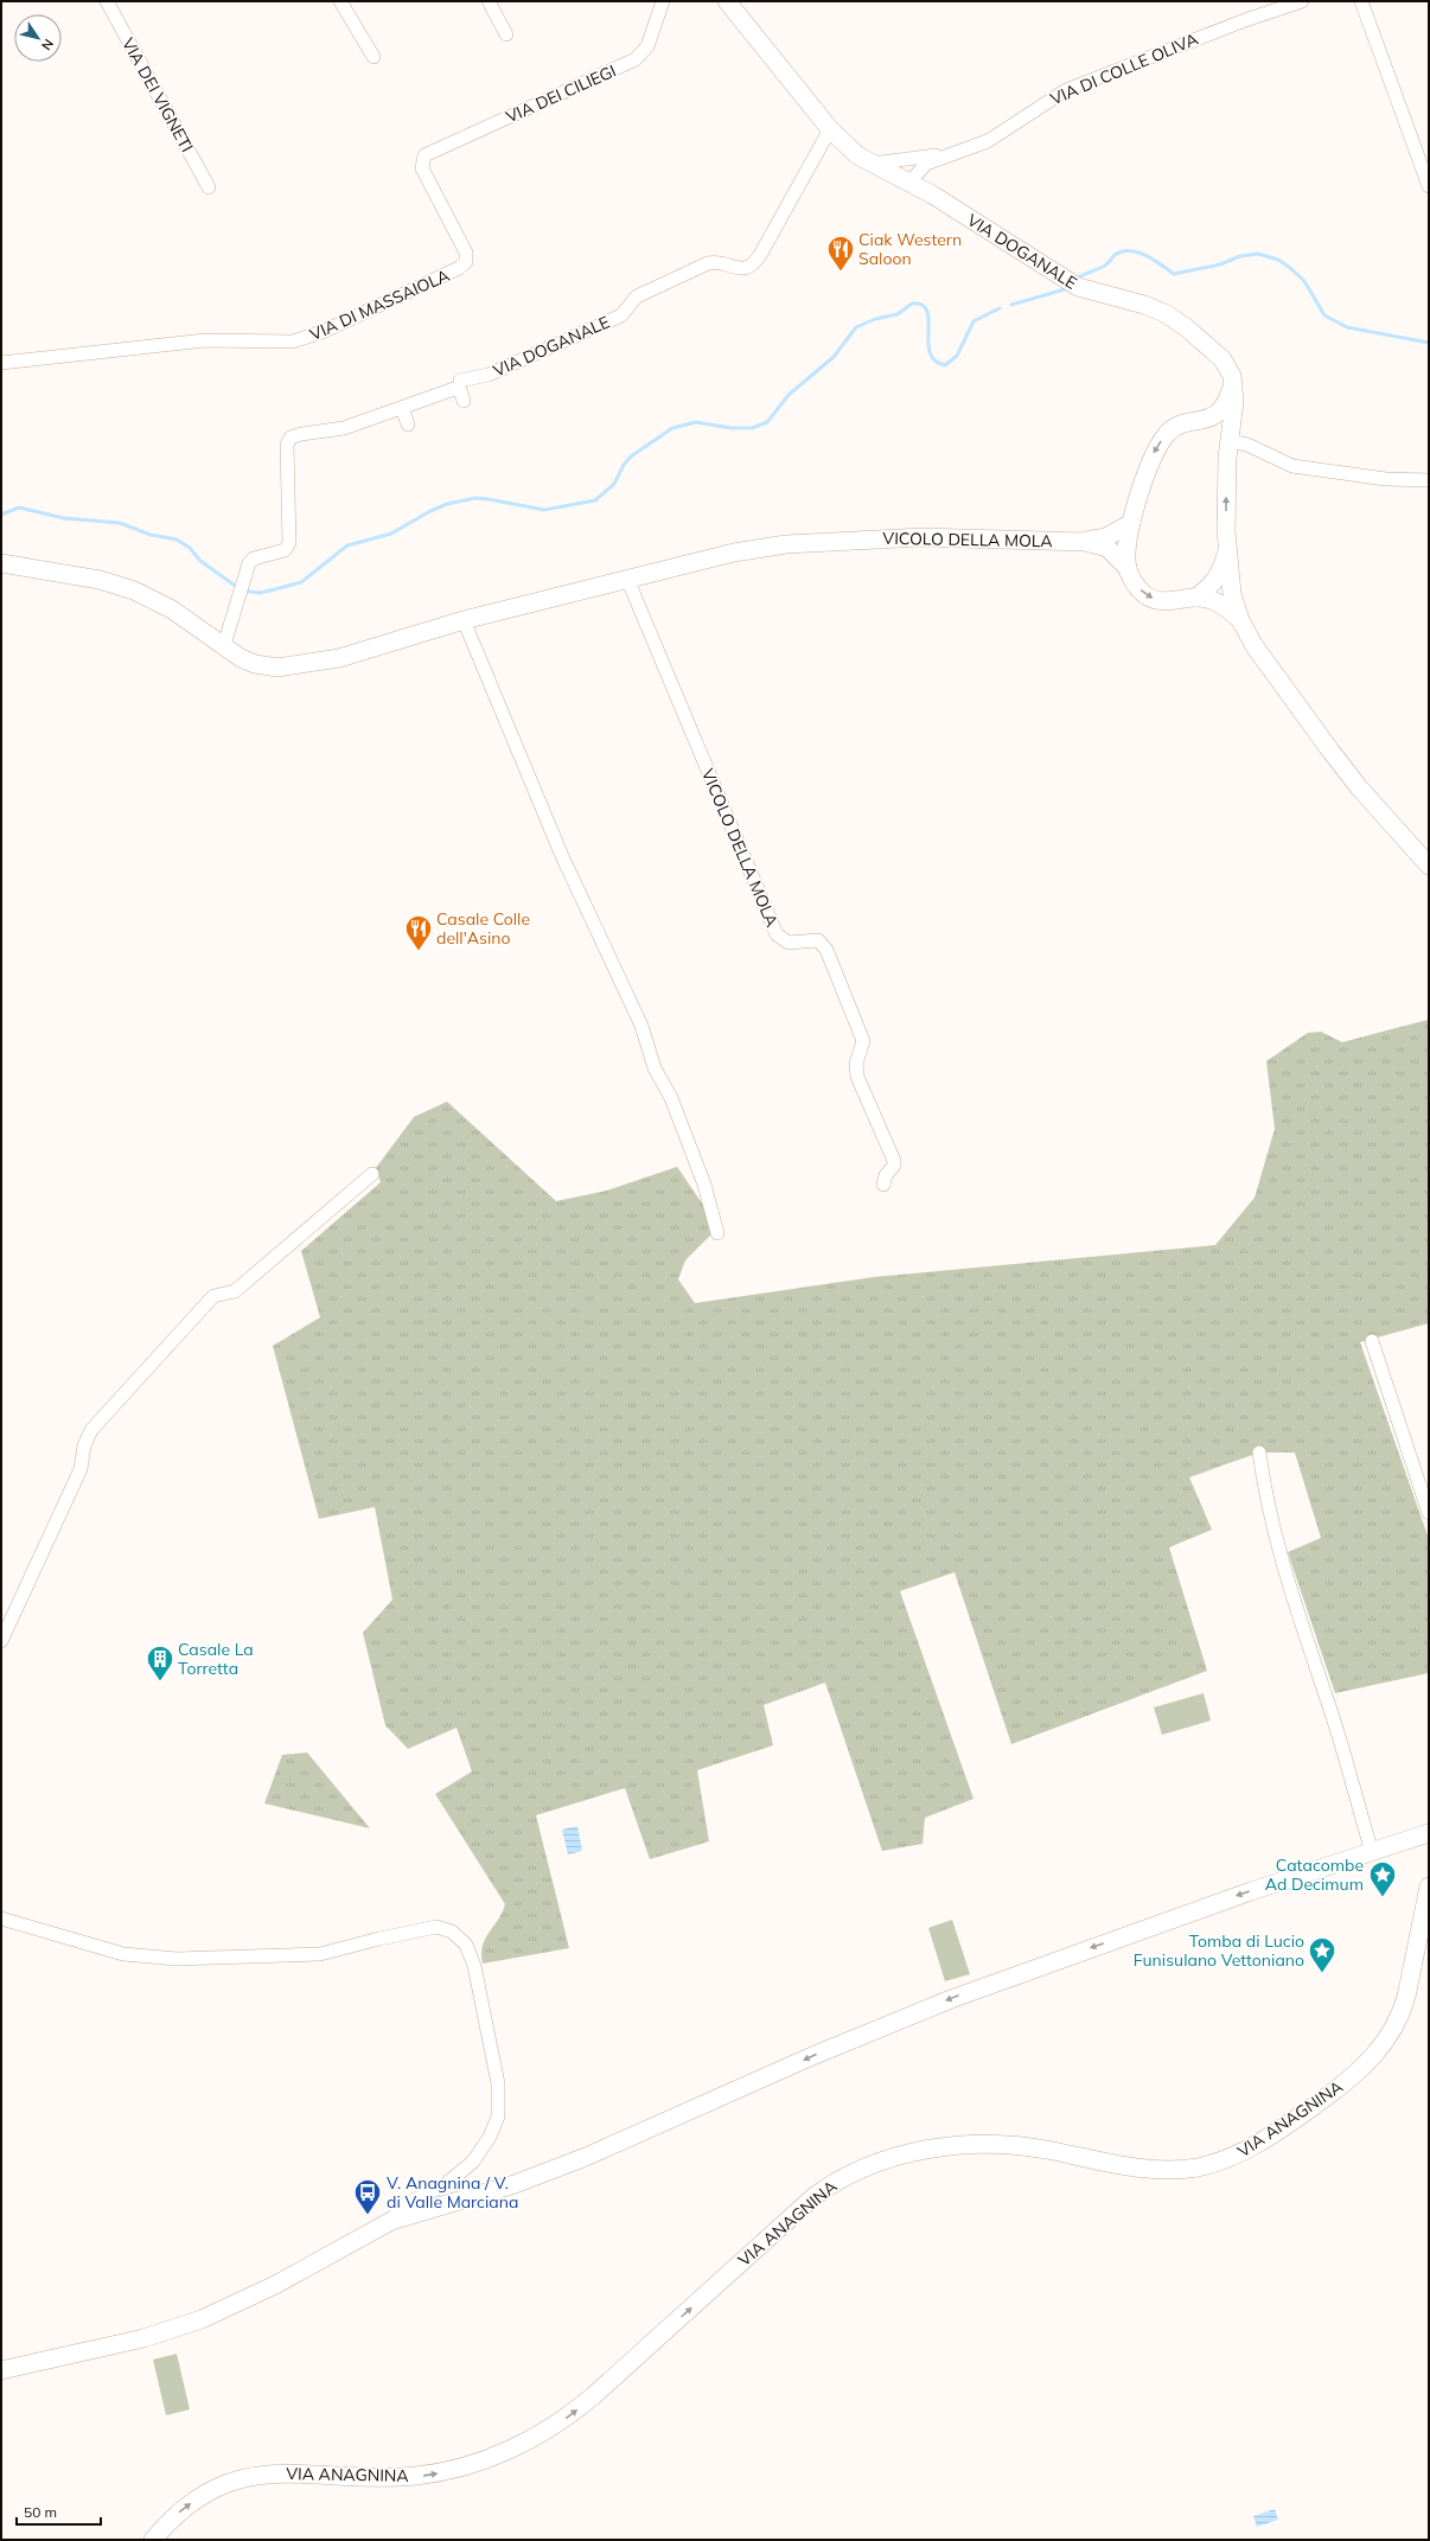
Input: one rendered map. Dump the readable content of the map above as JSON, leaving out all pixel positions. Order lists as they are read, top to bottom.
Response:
{
  "streets": {
    "main road": ["VIA DOGANALE", "VICOLO DELLA MOLA", "VIA ANAGNINA"],
    "street": [
      "VIA DI COLLE OLIVA",
      "VIA DEI CILIEGI",
      "VIA DEI VIGNETI",
      "VIA DI MASSAIOLA"
    ]
  },
  "crossings": [
    ["VIA DI COLLE OLIVA", "VIA DOGANALE"],
    ["VIA DEI CILIEGI", "VIA DI MASSAIOLA"]
  ],
  "one_way": ["VIA ANAGNINA"],
  "places": {
    "restaurant": ["Ciak Western Saloon", "Casale Colle dell'Asino"],
    "building": ["Casale La Torretta"],
    "place": ["Catacombe Ad Decimum", "Tomba di Lucio Funisulano Vettoniano"],
    "bus stop": ["V. Anagnina / V. di Valle Marciana"]
  },
  "scale_bar": "50 m",
  "north": "bottom right"
}
